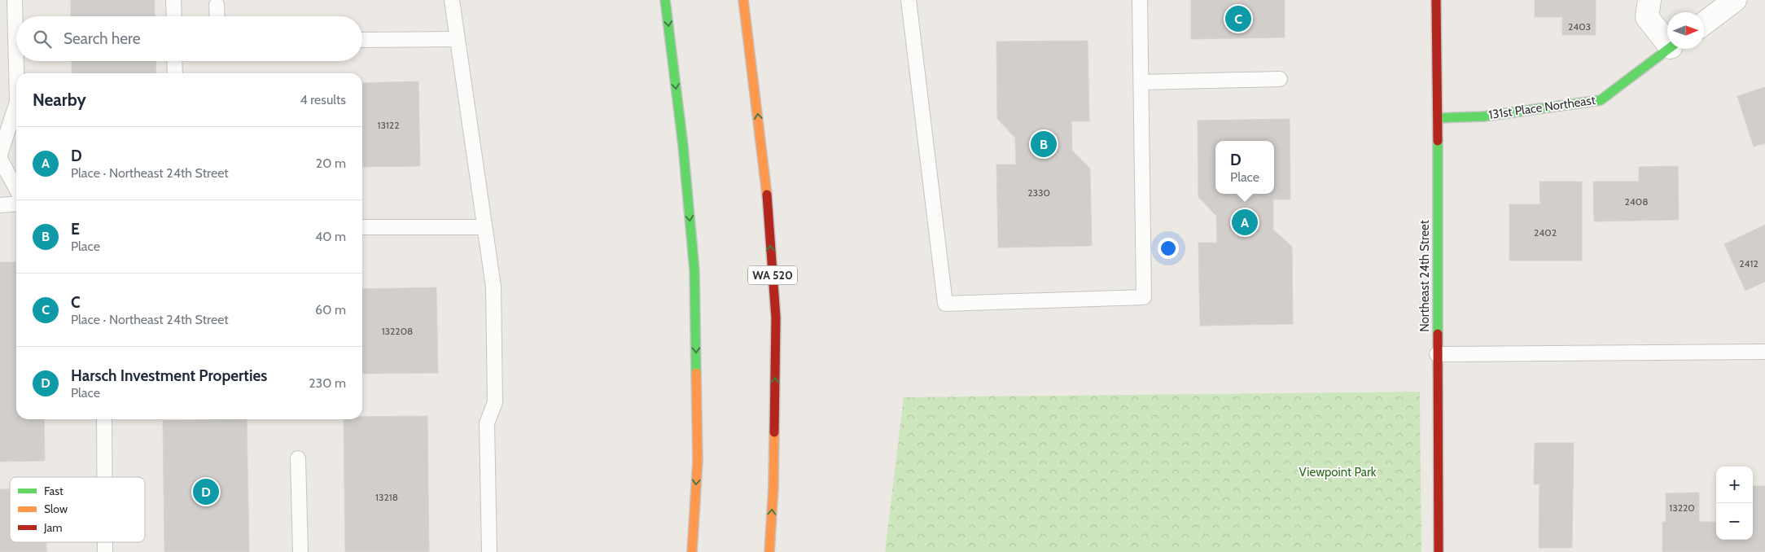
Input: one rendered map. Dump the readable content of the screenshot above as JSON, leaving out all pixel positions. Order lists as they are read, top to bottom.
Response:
{
  "streets": {
    "main road": ["131st Place Northeast", "WA 520", "Northeast 24th Street"]
  },
  "crossings": [
    ["131st Place Northeast", "Northeast 24th Street"]
  ],
  "parks": ["Viewpoint Park"],
  "house_numbers": [
    "2403",
    "13122",
    "2330",
    "2408",
    "2402",
    "2412",
    "132208",
    "13218",
    "13220"
  ],
  "legend": ["Fast", "Slow", "Jam"],
  "north": "right",
  "page": {
    "pins": [
      "C",
      "B",
      "A",
      "D"
    ],
    "search": "Search here",
    "heading": ["Nearby", "4 results"],
    "list": [
      {
        "mark": "A",
        "name": "D",
        "note": "Place · Northeast 24th Street",
        "value": "20 m"
      },
      {
        "mark": "B",
        "name": "E",
        "note": "Place",
        "value": "40 m"
      },
      {
        "mark": "C",
        "name": "C",
        "note": "Place · Northeast 24th Street",
        "value": "60 m"
      },
      {
        "mark": "D",
        "name": "Harsch Investment Properties",
        "note": "Place",
        "value": "230 m"
      }
    ],
    "popup": ["D", "Place"],
    "map_buttons": ["+", "−"]
  }
}
